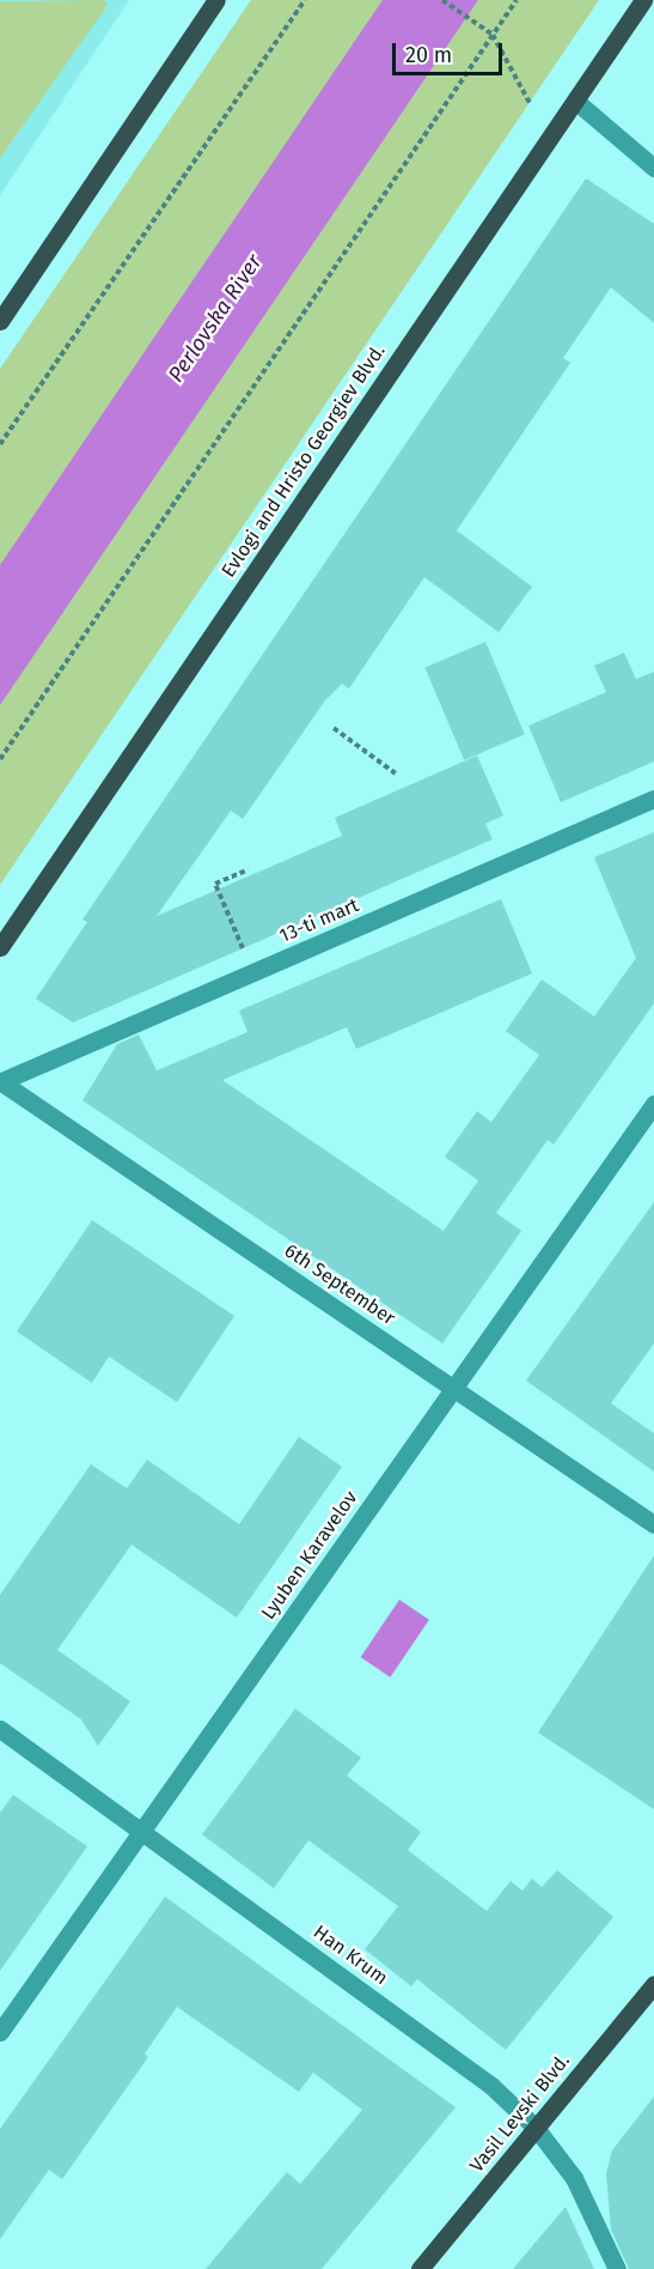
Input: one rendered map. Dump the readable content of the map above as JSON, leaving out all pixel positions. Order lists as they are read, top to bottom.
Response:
{
  "streets": {
    "main road": ["Evlogi and Hristo Georgiev Blvd.", "Vasil Levski Blvd."],
    "street": [
      "13-ti mart",
      "6th September",
      "Lyuben Karavelov",
      "Han Krum"
    ]
  },
  "crossings": [
    ["13-ti mart", "6th September"],
    ["6th September", "Lyuben Karavelov"],
    ["Lyuben Karavelov", "Han Krum"],
    ["Han Krum", "Vasil Levski Blvd."]
  ],
  "water": ["Perlovska River"],
  "scale_bar": "20 m"
}
